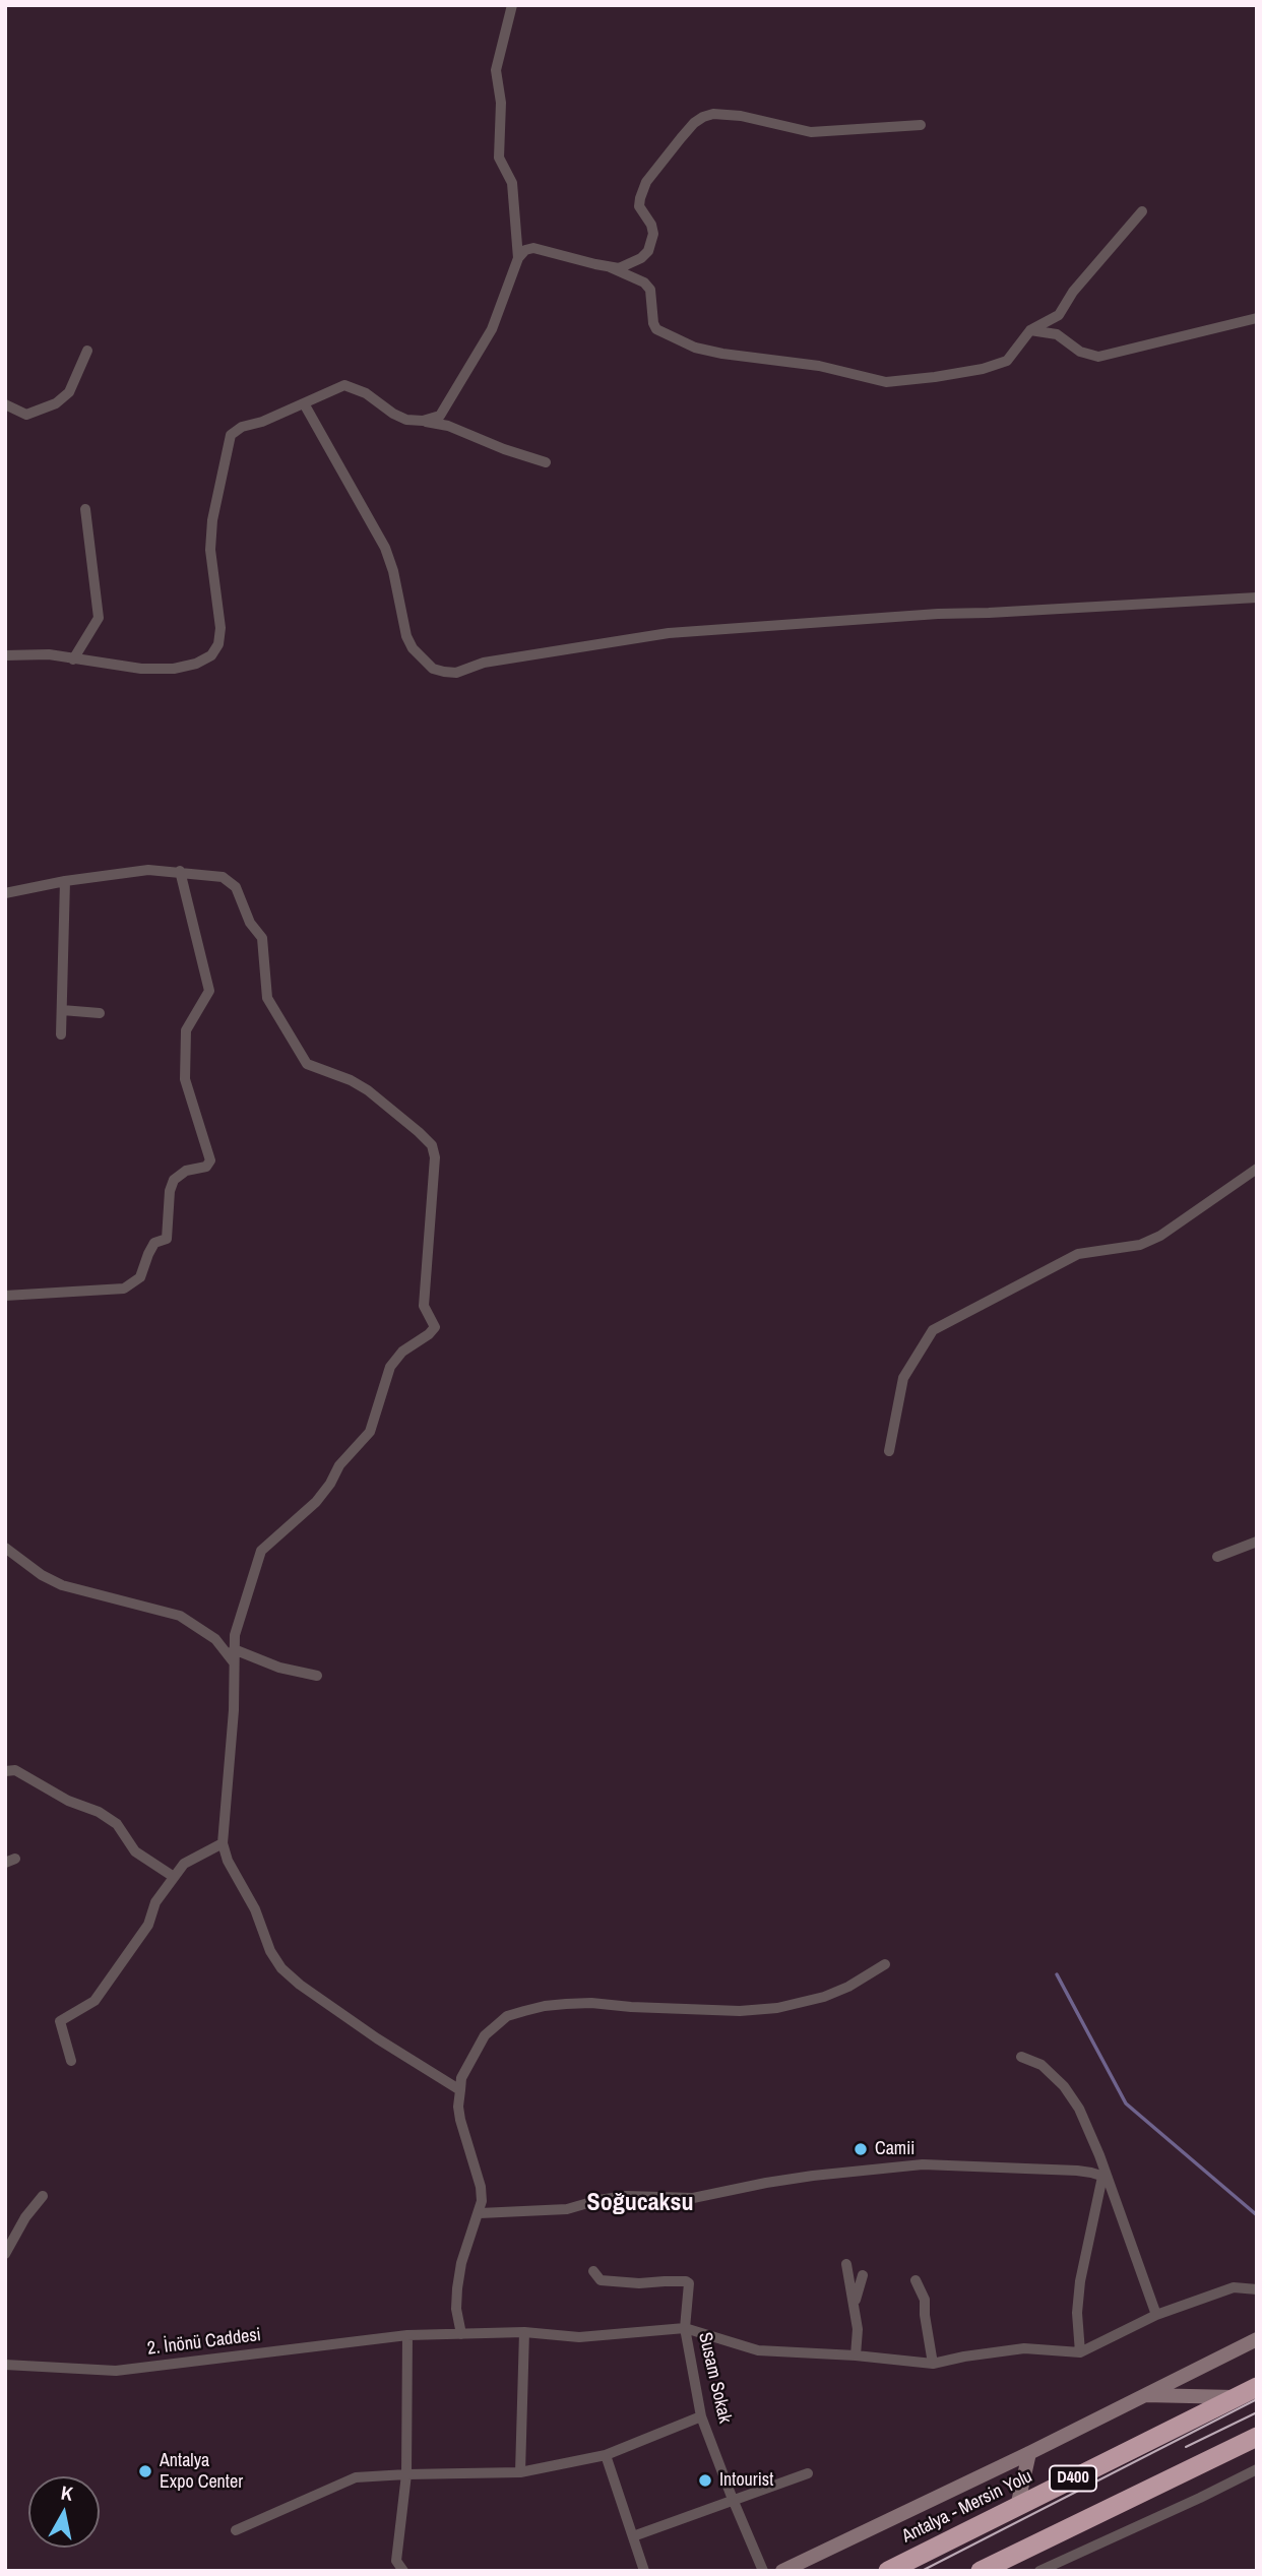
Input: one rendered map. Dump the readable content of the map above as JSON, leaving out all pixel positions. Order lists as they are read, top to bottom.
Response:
{
  "streets": {
    "highway": ["D400", "Antalya - Mersin Yolu"],
    "street": ["2. İnönü Caddesi", "Susam Sokak"]
  },
  "crossings": [
    ["2. İnönü Caddesi", "Susam Sokak"]
  ],
  "districts": ["Soğucaksu"],
  "places": ["Camii", "Antalya Expo Center", "Intourist"],
  "north": "top"
}
